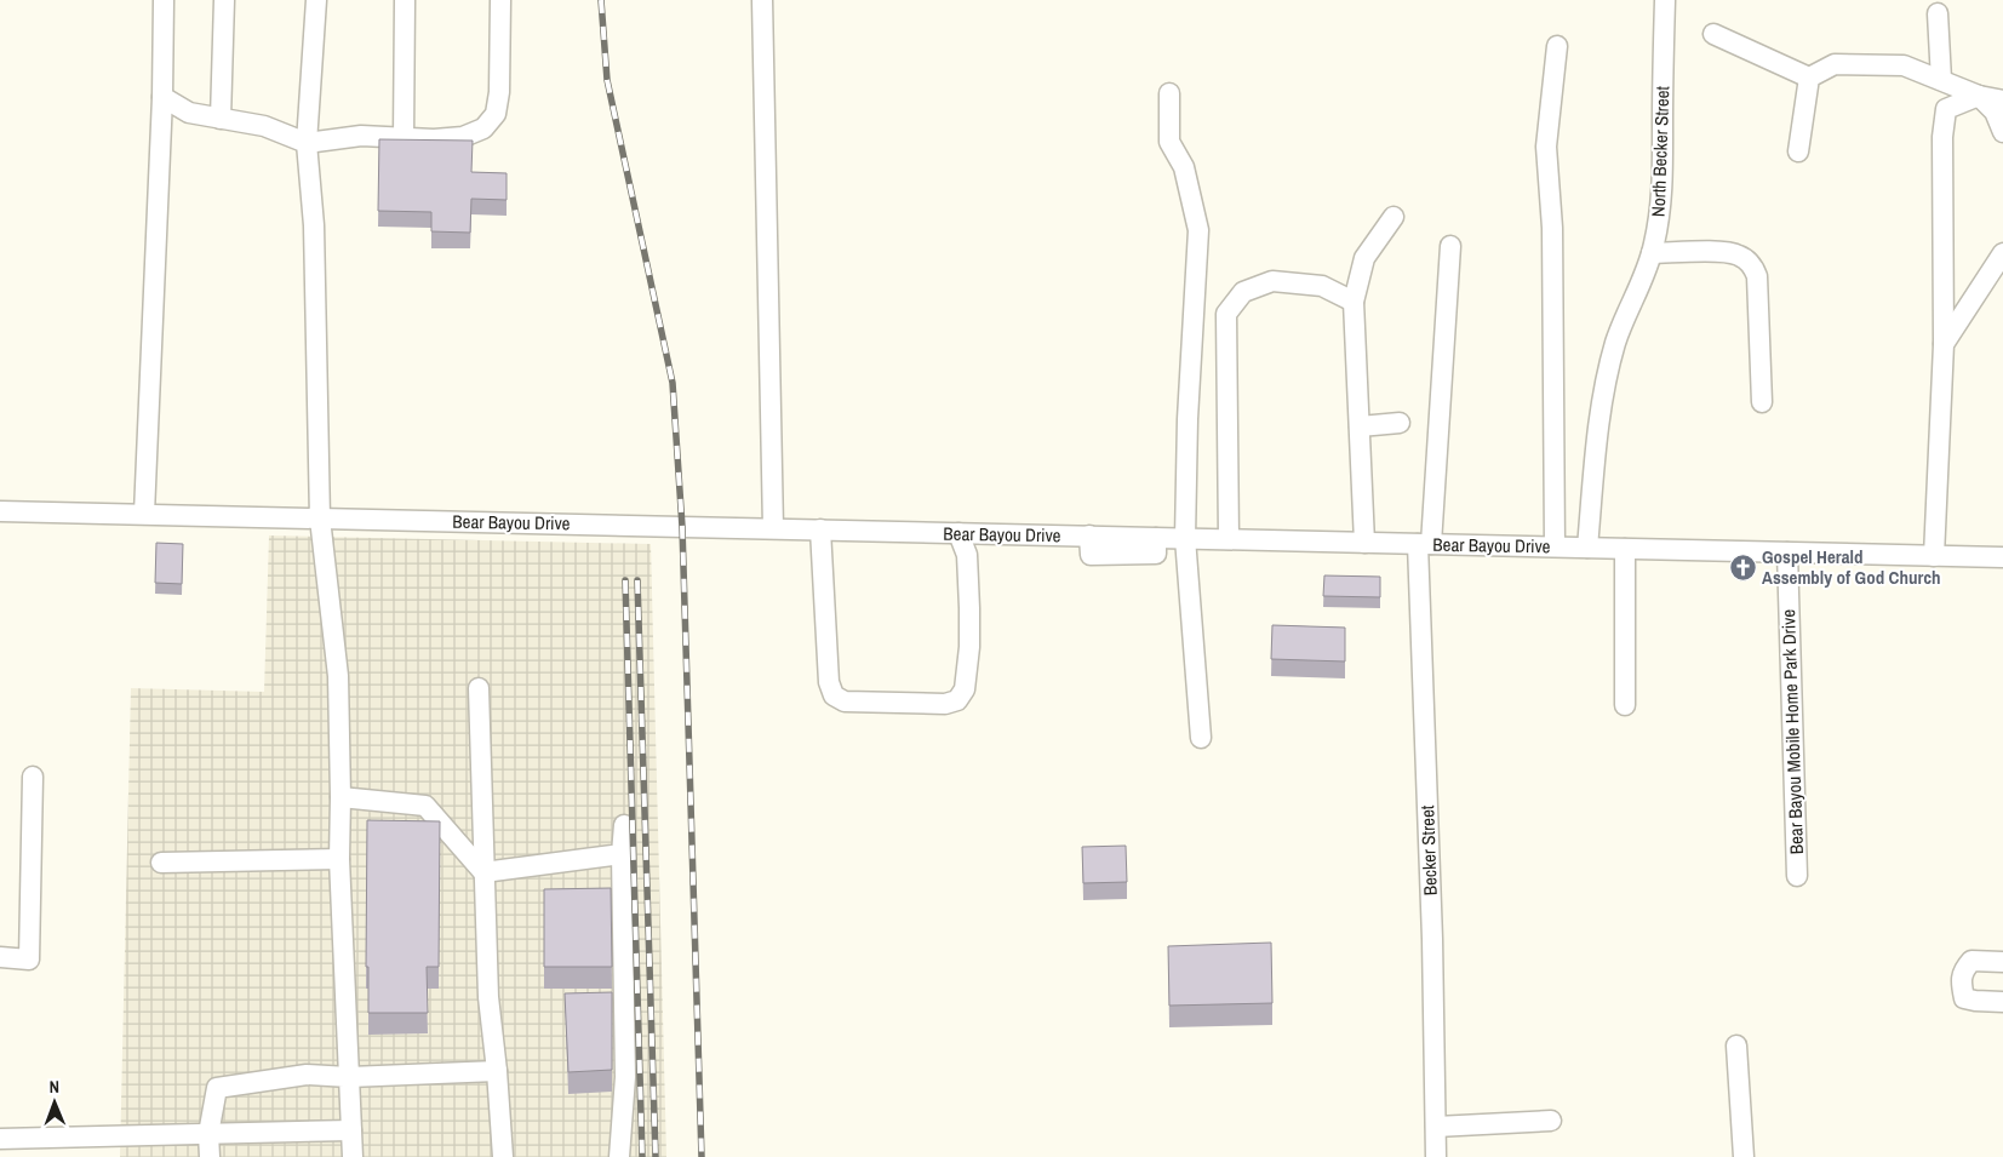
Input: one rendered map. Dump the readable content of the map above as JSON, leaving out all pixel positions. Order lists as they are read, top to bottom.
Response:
{
  "streets": {
    "street": [
      "North Becker Street",
      "Bear Bayou Drive",
      "Bear Bayou Mobile Home Park Drive",
      "Becker Street"
    ]
  },
  "crossings": [
    ["North Becker Street", "Bear Bayou Drive"],
    ["Bear Bayou Drive", "Bear Bayou Mobile Home Park Drive"],
    ["Bear Bayou Drive", "Becker Street"]
  ],
  "places": {
    "church": ["Gospel Herald Assembly of God Church"]
  },
  "north": "top"
}
